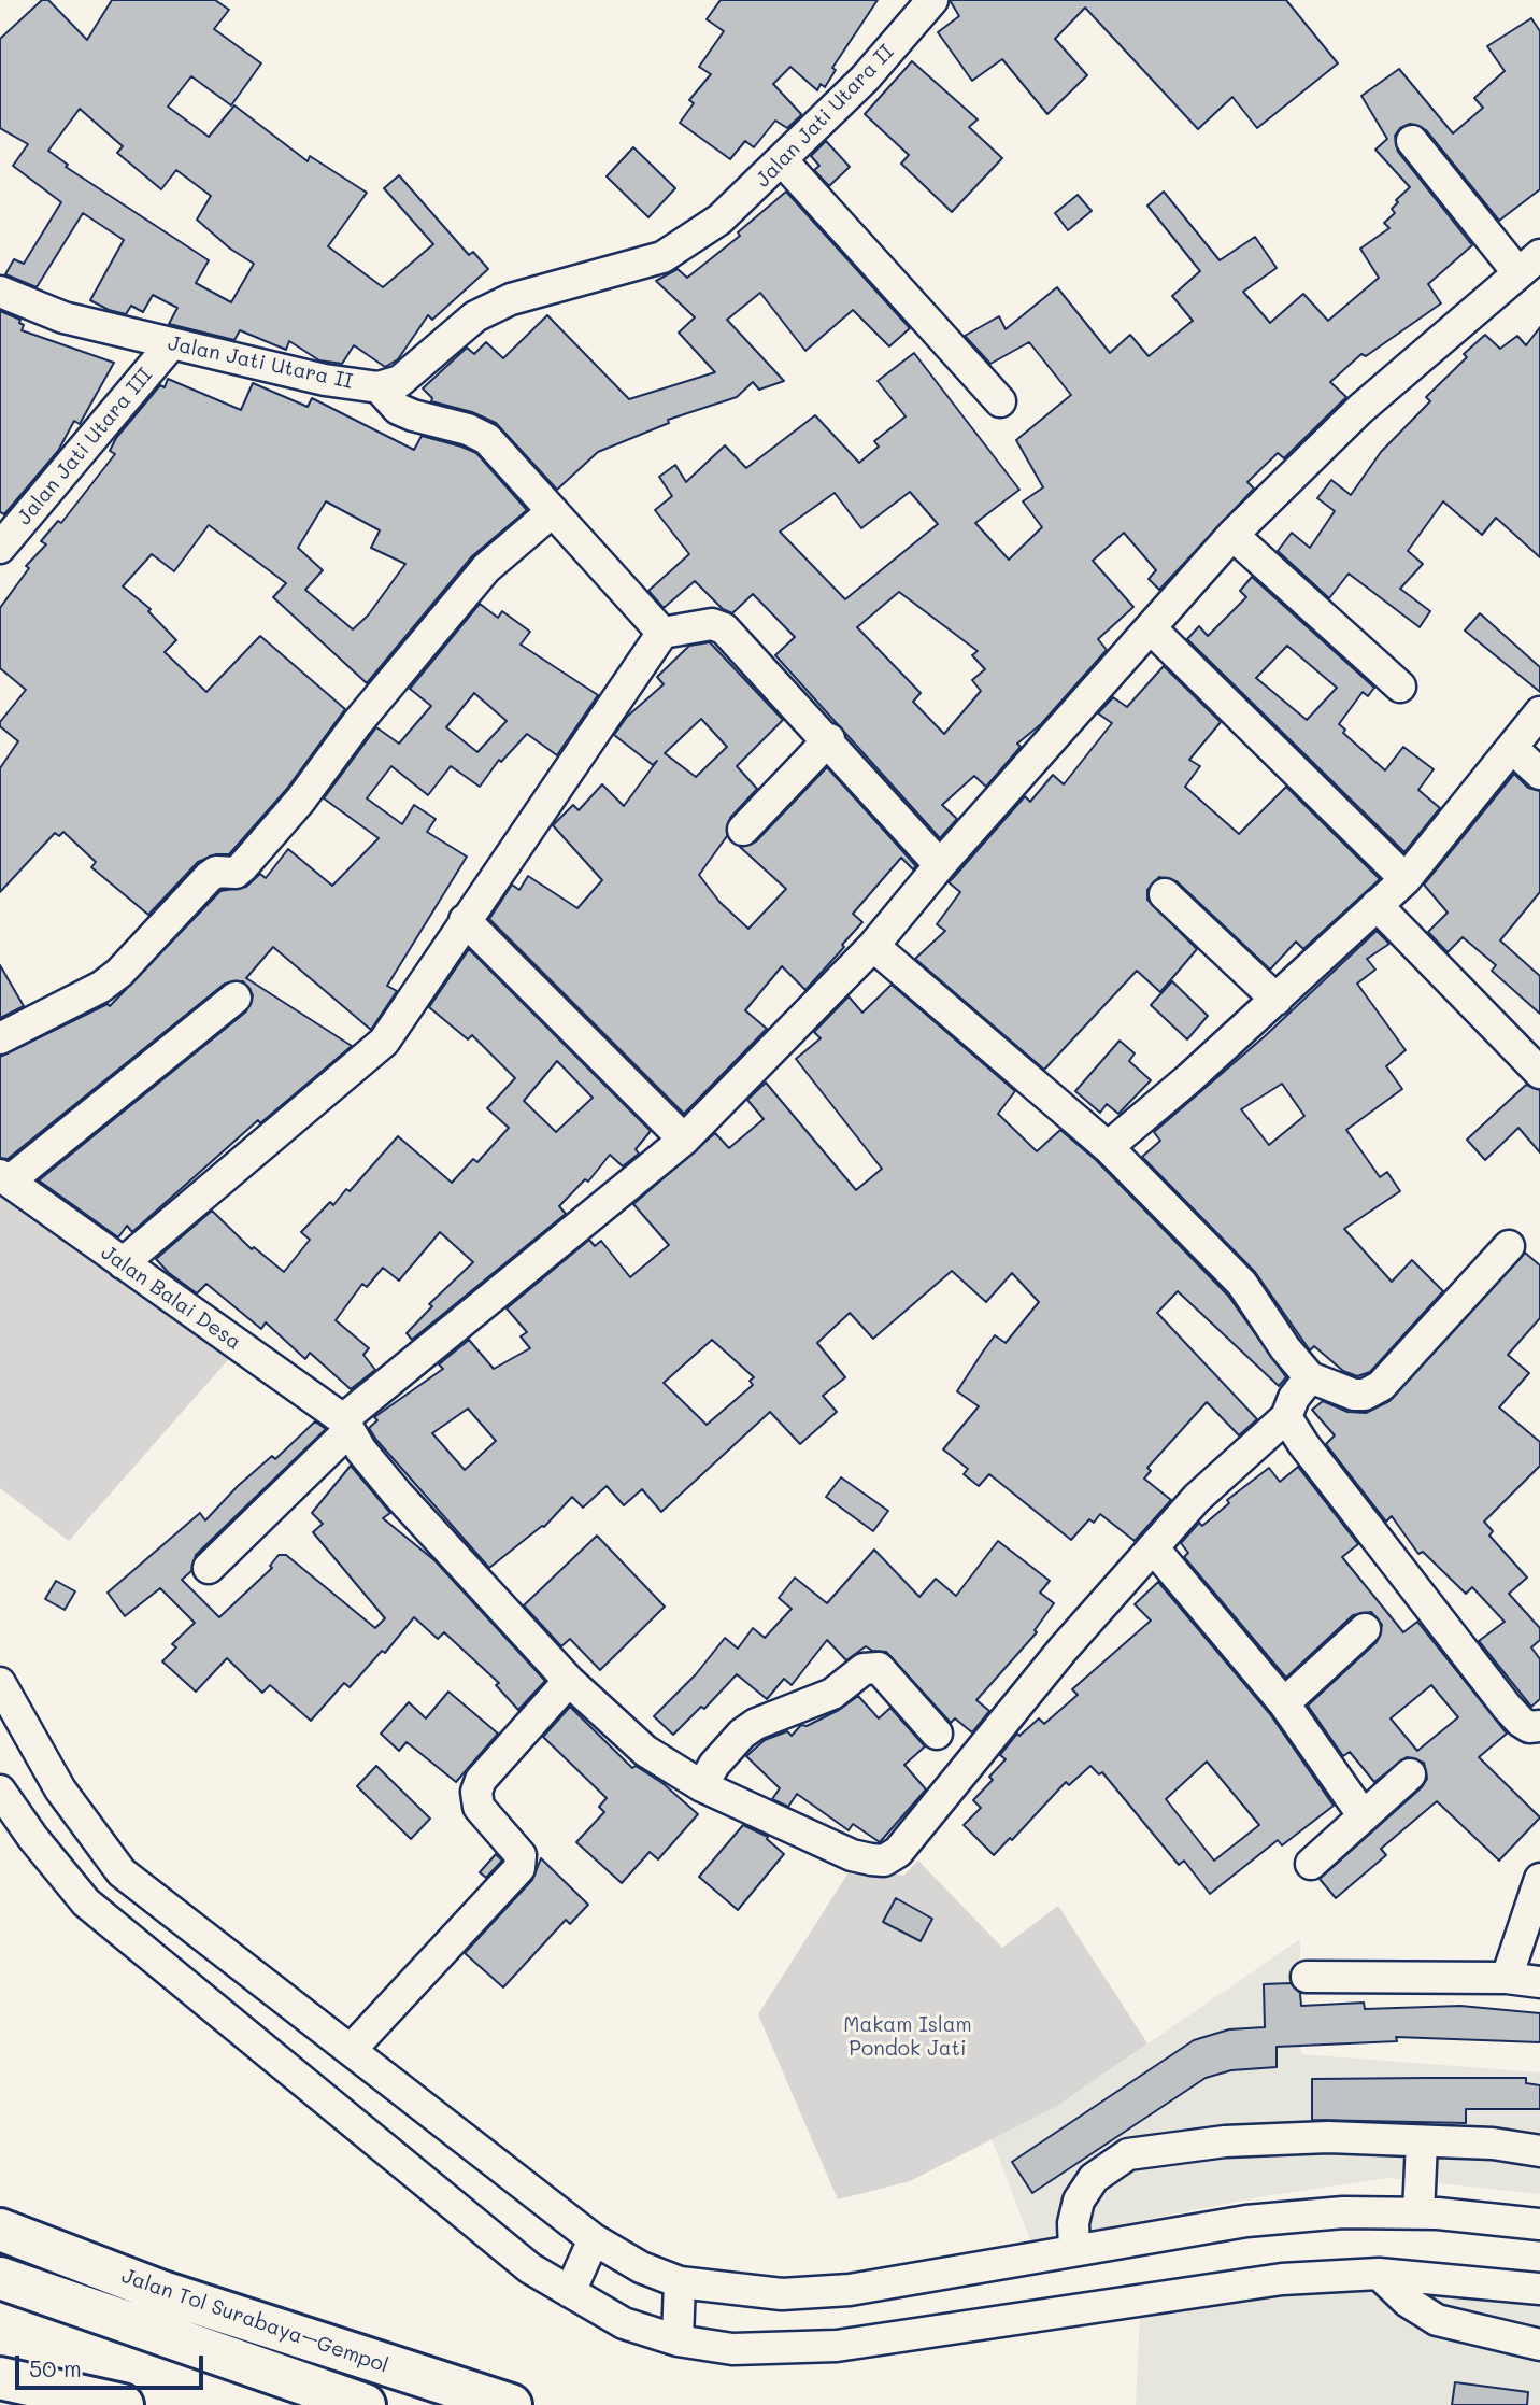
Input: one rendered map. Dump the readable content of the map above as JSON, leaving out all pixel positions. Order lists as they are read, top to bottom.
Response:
{
  "streets": {
    "highway": ["Jalan Tol Surabaya–Gempol"],
    "street": ["Jalan Jati Utara II", "Jalan Jati Utara III", "Jalan Balai Desa"]
  },
  "crossings": [
    ["Jalan Jati Utara II", "Jalan Jati Utara III"]
  ],
  "parks": ["Makam Islam Pondok Jati"],
  "scale_bar": "50 m"
}
